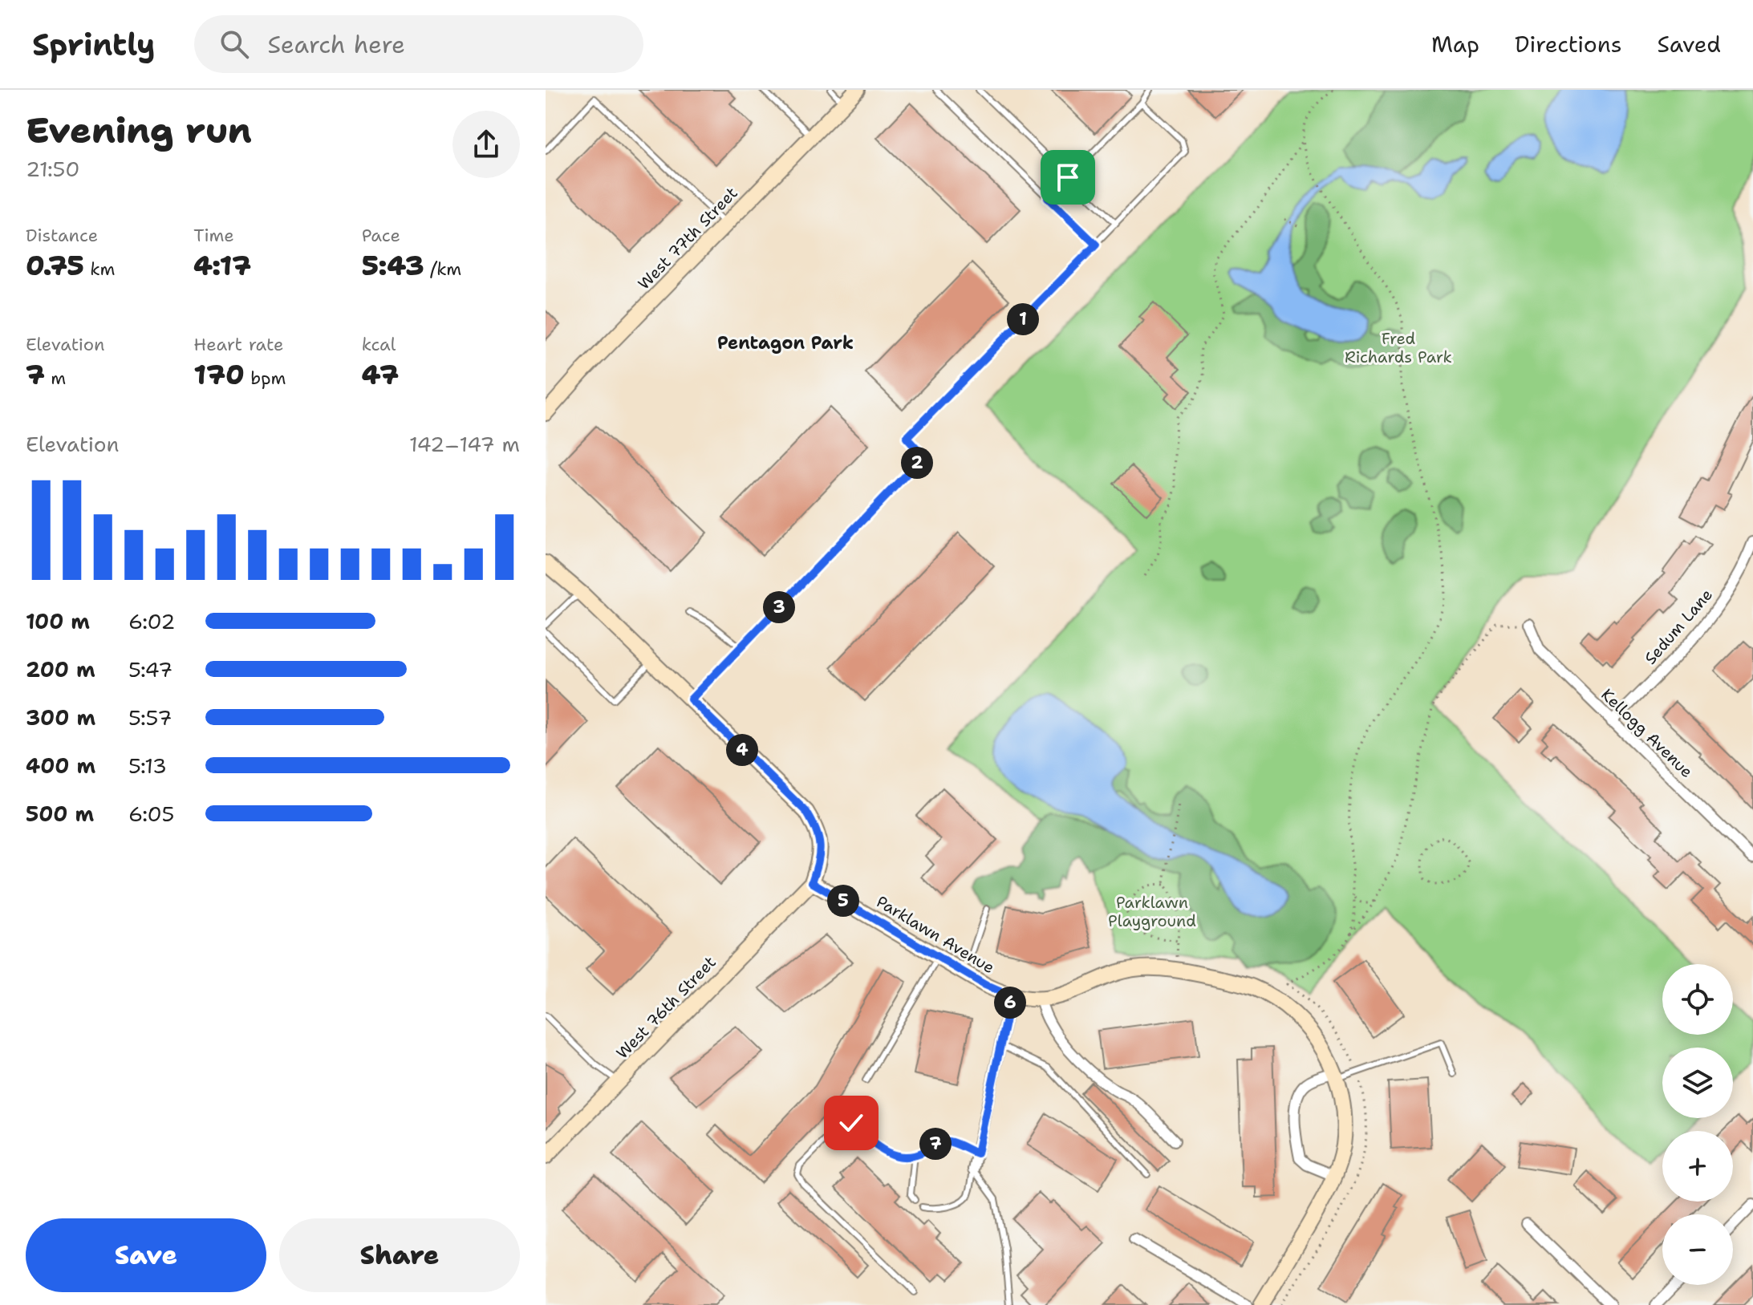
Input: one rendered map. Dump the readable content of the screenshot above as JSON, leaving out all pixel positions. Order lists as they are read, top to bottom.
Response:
{
  "streets": {
    "street": [
      "West 77th Street",
      "Sedum Lane",
      "Kellogg Avenue",
      "Parklawn Avenue",
      "West 76th Street"
    ]
  },
  "crossings": [
    ["Sedum Lane", "Kellogg Avenue"],
    ["Parklawn Avenue", "West 76th Street"]
  ],
  "districts": ["Pentagon Park"],
  "parks": ["Fred Richards Park", "Parklawn Playground"],
  "page": {
    "header": "Sprintly",
    "search": "Search here",
    "nav": ["Map", "Directions", "Saved"],
    "heading": ["Evening run", "21:50"],
    "stats": [
      ["Distance", "0.75 km"],
      ["Time", "4:17"],
      ["Pace", "5:43 /km"],
      ["Elevation", "7 m"],
      ["Heart rate", "170 bpm"],
      ["kcal", "47"]
    ],
    "pins": [
      "1",
      "2",
      "3",
      "4",
      "5",
      "6",
      "7"
    ],
    "chart": ["Elevation", "142–147 m"],
    "list": [
      {
        "name": "100 m",
        "note": "6:02"
      },
      {
        "name": "200 m",
        "note": "5:47"
      },
      {
        "name": "300 m",
        "note": "5:57"
      },
      {
        "name": "400 m",
        "note": "5:13"
      },
      {
        "name": "500 m",
        "note": "6:05"
      }
    ],
    "map_buttons": ["+", "−"],
    "buttons": ["Save", "Share"]
  }
}
